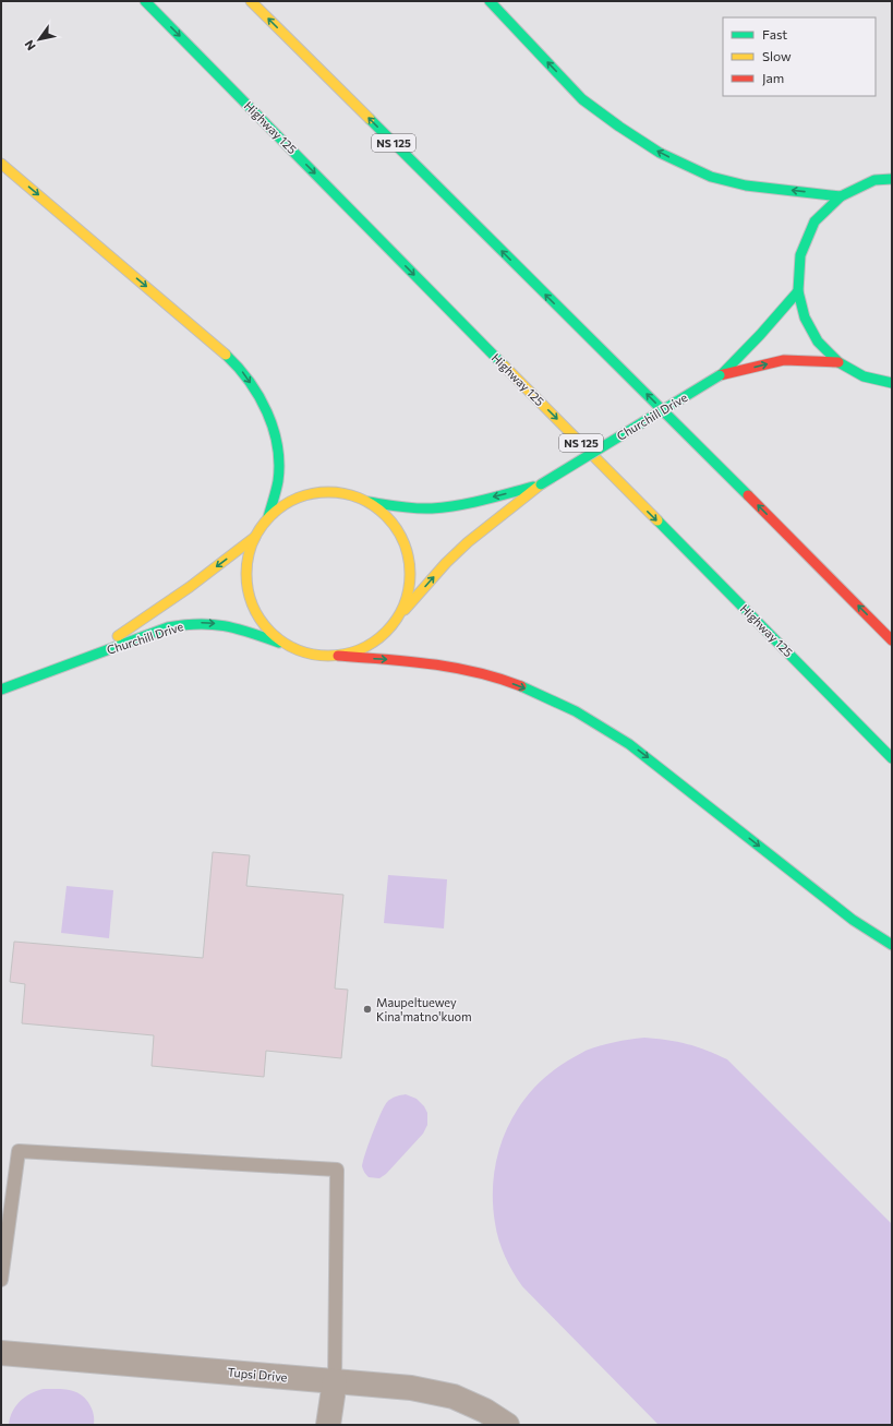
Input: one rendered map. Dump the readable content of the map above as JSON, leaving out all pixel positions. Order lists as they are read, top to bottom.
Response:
{
  "streets": {
    "main road": ["Highway 125", "NS 125", "Churchill Drive"],
    "street": ["Tupsi Drive"]
  },
  "places": ["Maupeltuewey Kina'matno'kuom"],
  "legend": ["Fast", "Slow", "Jam"],
  "north": "bottom left"
}
